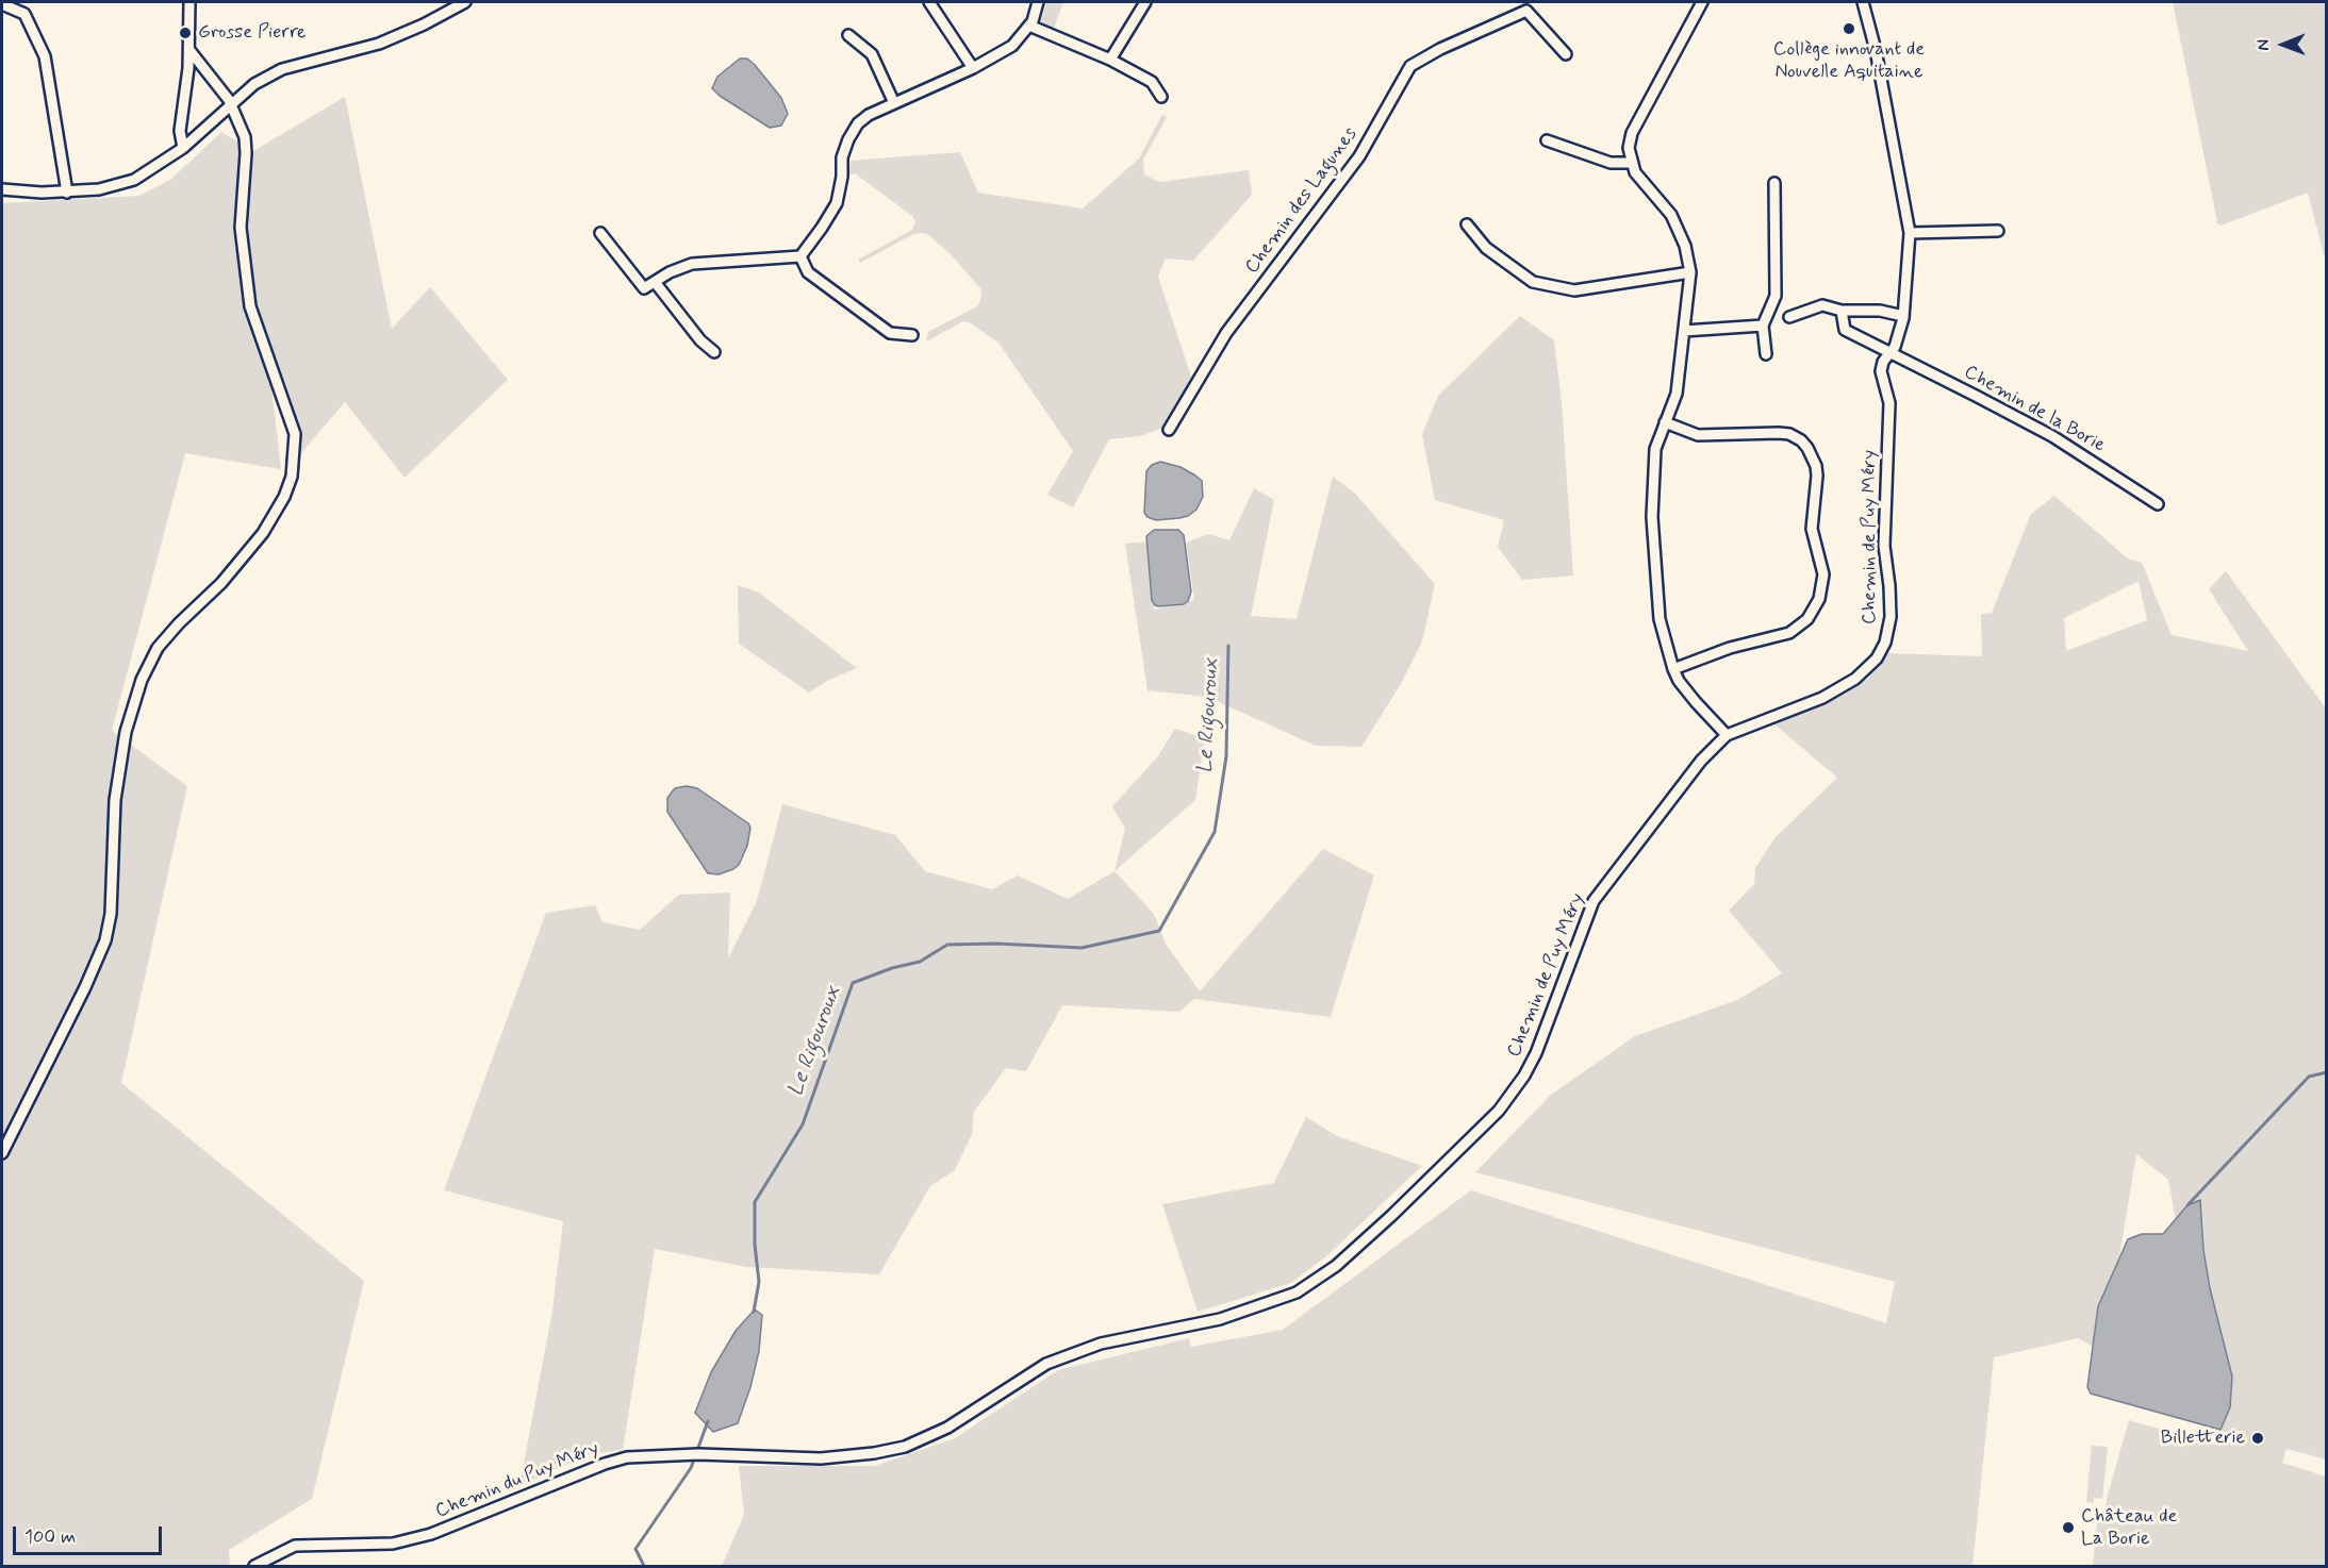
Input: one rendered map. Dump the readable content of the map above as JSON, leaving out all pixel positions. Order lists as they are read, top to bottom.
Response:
{
  "streets": {
    "street": [
      "Chemin des Lagunes",
      "Chemin de la Borie",
      "Chemin de Puy Méry",
      "Chemin du Puy Méry"
    ]
  },
  "crossings": [
    ["Chemin de la Borie", "Chemin de Puy Méry"],
    ["Chemin de Puy Méry", "Chemin du Puy Méry"]
  ],
  "water": ["Le Rigouroux"],
  "places": [
    "Collège innovant de Nouvelle Aquitaine",
    "Grosse Pierre",
    "Billetterie",
    "Château de La Borie"
  ],
  "scale_bar": "100 m",
  "north": "left"
}
